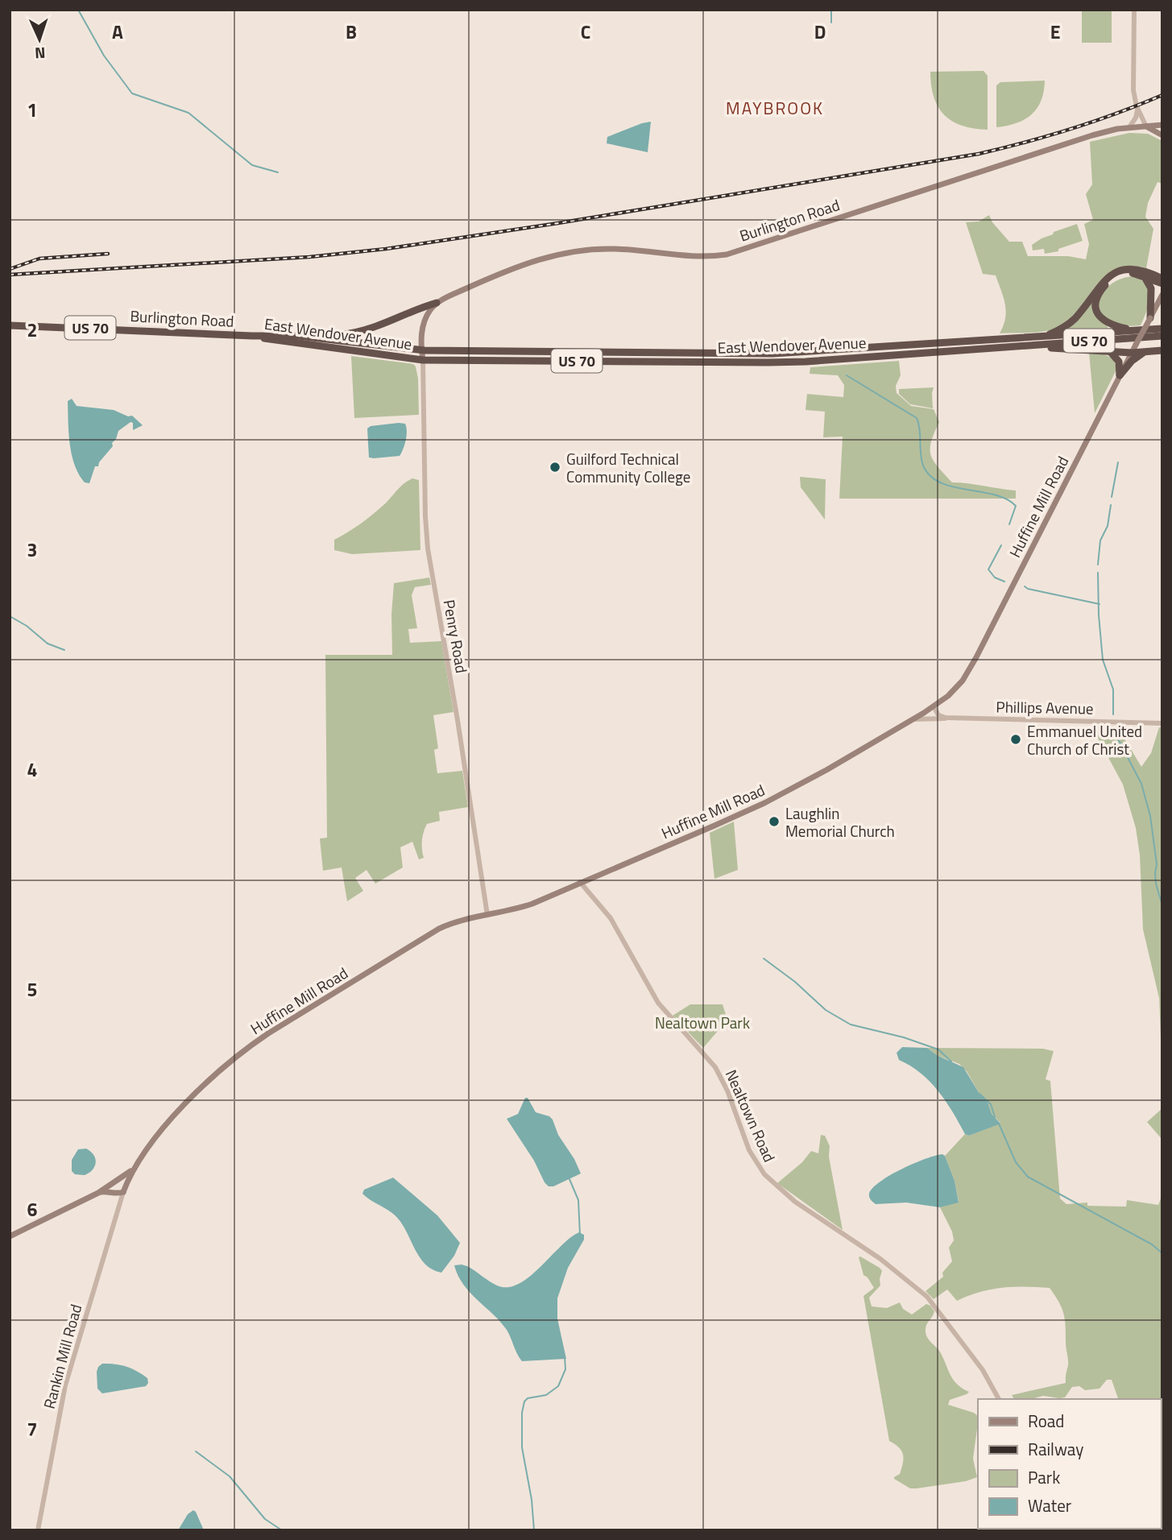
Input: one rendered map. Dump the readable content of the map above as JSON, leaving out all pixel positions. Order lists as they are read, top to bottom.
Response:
{
  "streets": {
    "highway": ["Burlington Road", "US 70", "East Wendover Avenue"],
    "main road": ["Huffine Mill Road"],
    "street": [
      "Penry Road",
      "Phillips Avenue",
      "Nealtown Road",
      "Rankin Mill Road"
    ]
  },
  "crossings": [
    ["Burlington Road", "East Wendover Avenue"],
    ["Burlington Road", "Penry Road"],
    ["East Wendover Avenue", "Penry Road"],
    ["Huffine Mill Road", "Penry Road"],
    ["Huffine Mill Road", "Phillips Avenue"],
    ["Huffine Mill Road", "Nealtown Road"],
    ["Huffine Mill Road", "Rankin Mill Road"]
  ],
  "districts": ["MAYBROOK"],
  "parks": ["Nealtown Park"],
  "places": ["Guilford Technical Community College", "Emmanuel United Church of Christ", "Laughlin Memorial Church"],
  "legend": [
    "Road",
    "Railway",
    "Park",
    "Water"
  ],
  "north": "bottom",
  "grid": {
    "columns": [
      "A",
      "B",
      "C",
      "D",
      "E"
    ],
    "rows": [
      "1",
      "2",
      "3",
      "4",
      "5",
      "6",
      "7"
    ]
  }
}
